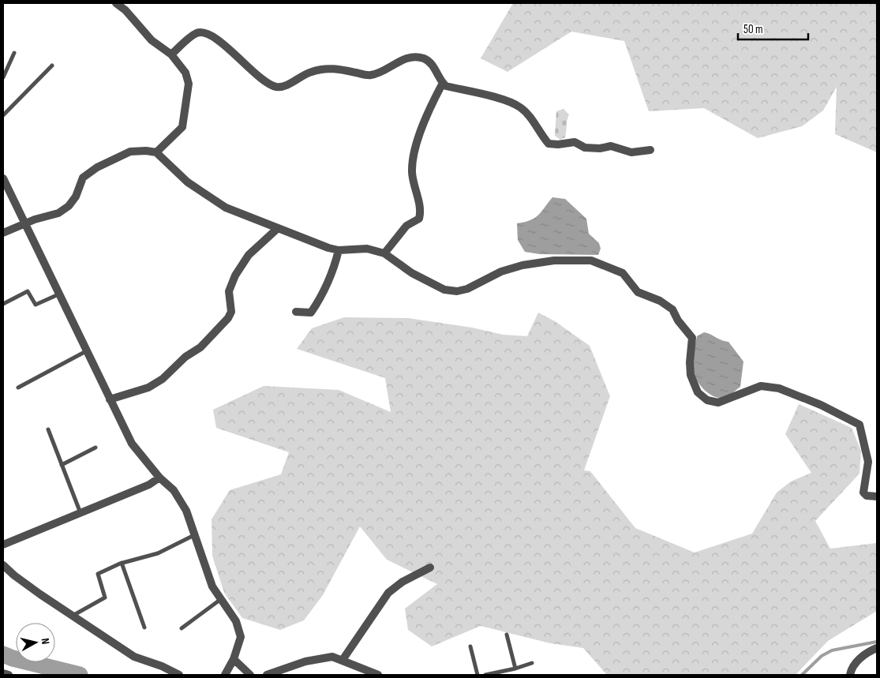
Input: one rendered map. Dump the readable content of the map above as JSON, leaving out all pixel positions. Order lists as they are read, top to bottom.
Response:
{
  "scale_bar": "50 m",
  "north": "right"
}
